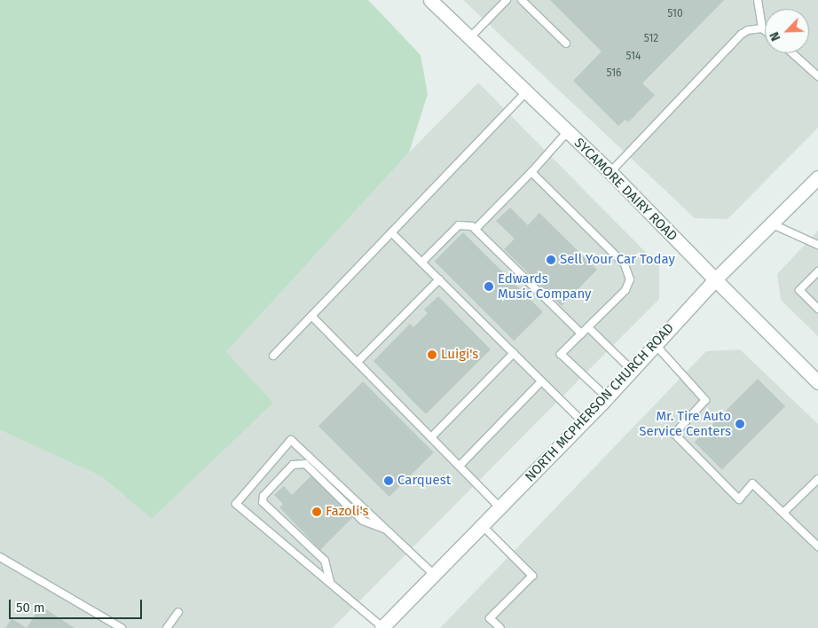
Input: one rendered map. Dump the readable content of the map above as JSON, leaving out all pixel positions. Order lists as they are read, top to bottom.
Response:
{
  "streets": {
    "main road": ["SYCAMORE DAIRY ROAD", "NORTH MCPHERSON CHURCH ROAD"]
  },
  "crossings": [
    ["SYCAMORE DAIRY ROAD", "NORTH MCPHERSON CHURCH ROAD"]
  ],
  "places": [
    "Sell Your Car Today",
    "Edwards Music Company",
    "Luigi's",
    "Mr. Tire Auto Service Centers",
    "Carquest",
    "Fazoli's"
  ],
  "house_numbers": [
    "510",
    "512",
    "514",
    "516"
  ],
  "scale_bar": "50 m",
  "north": "bottom left"
}
